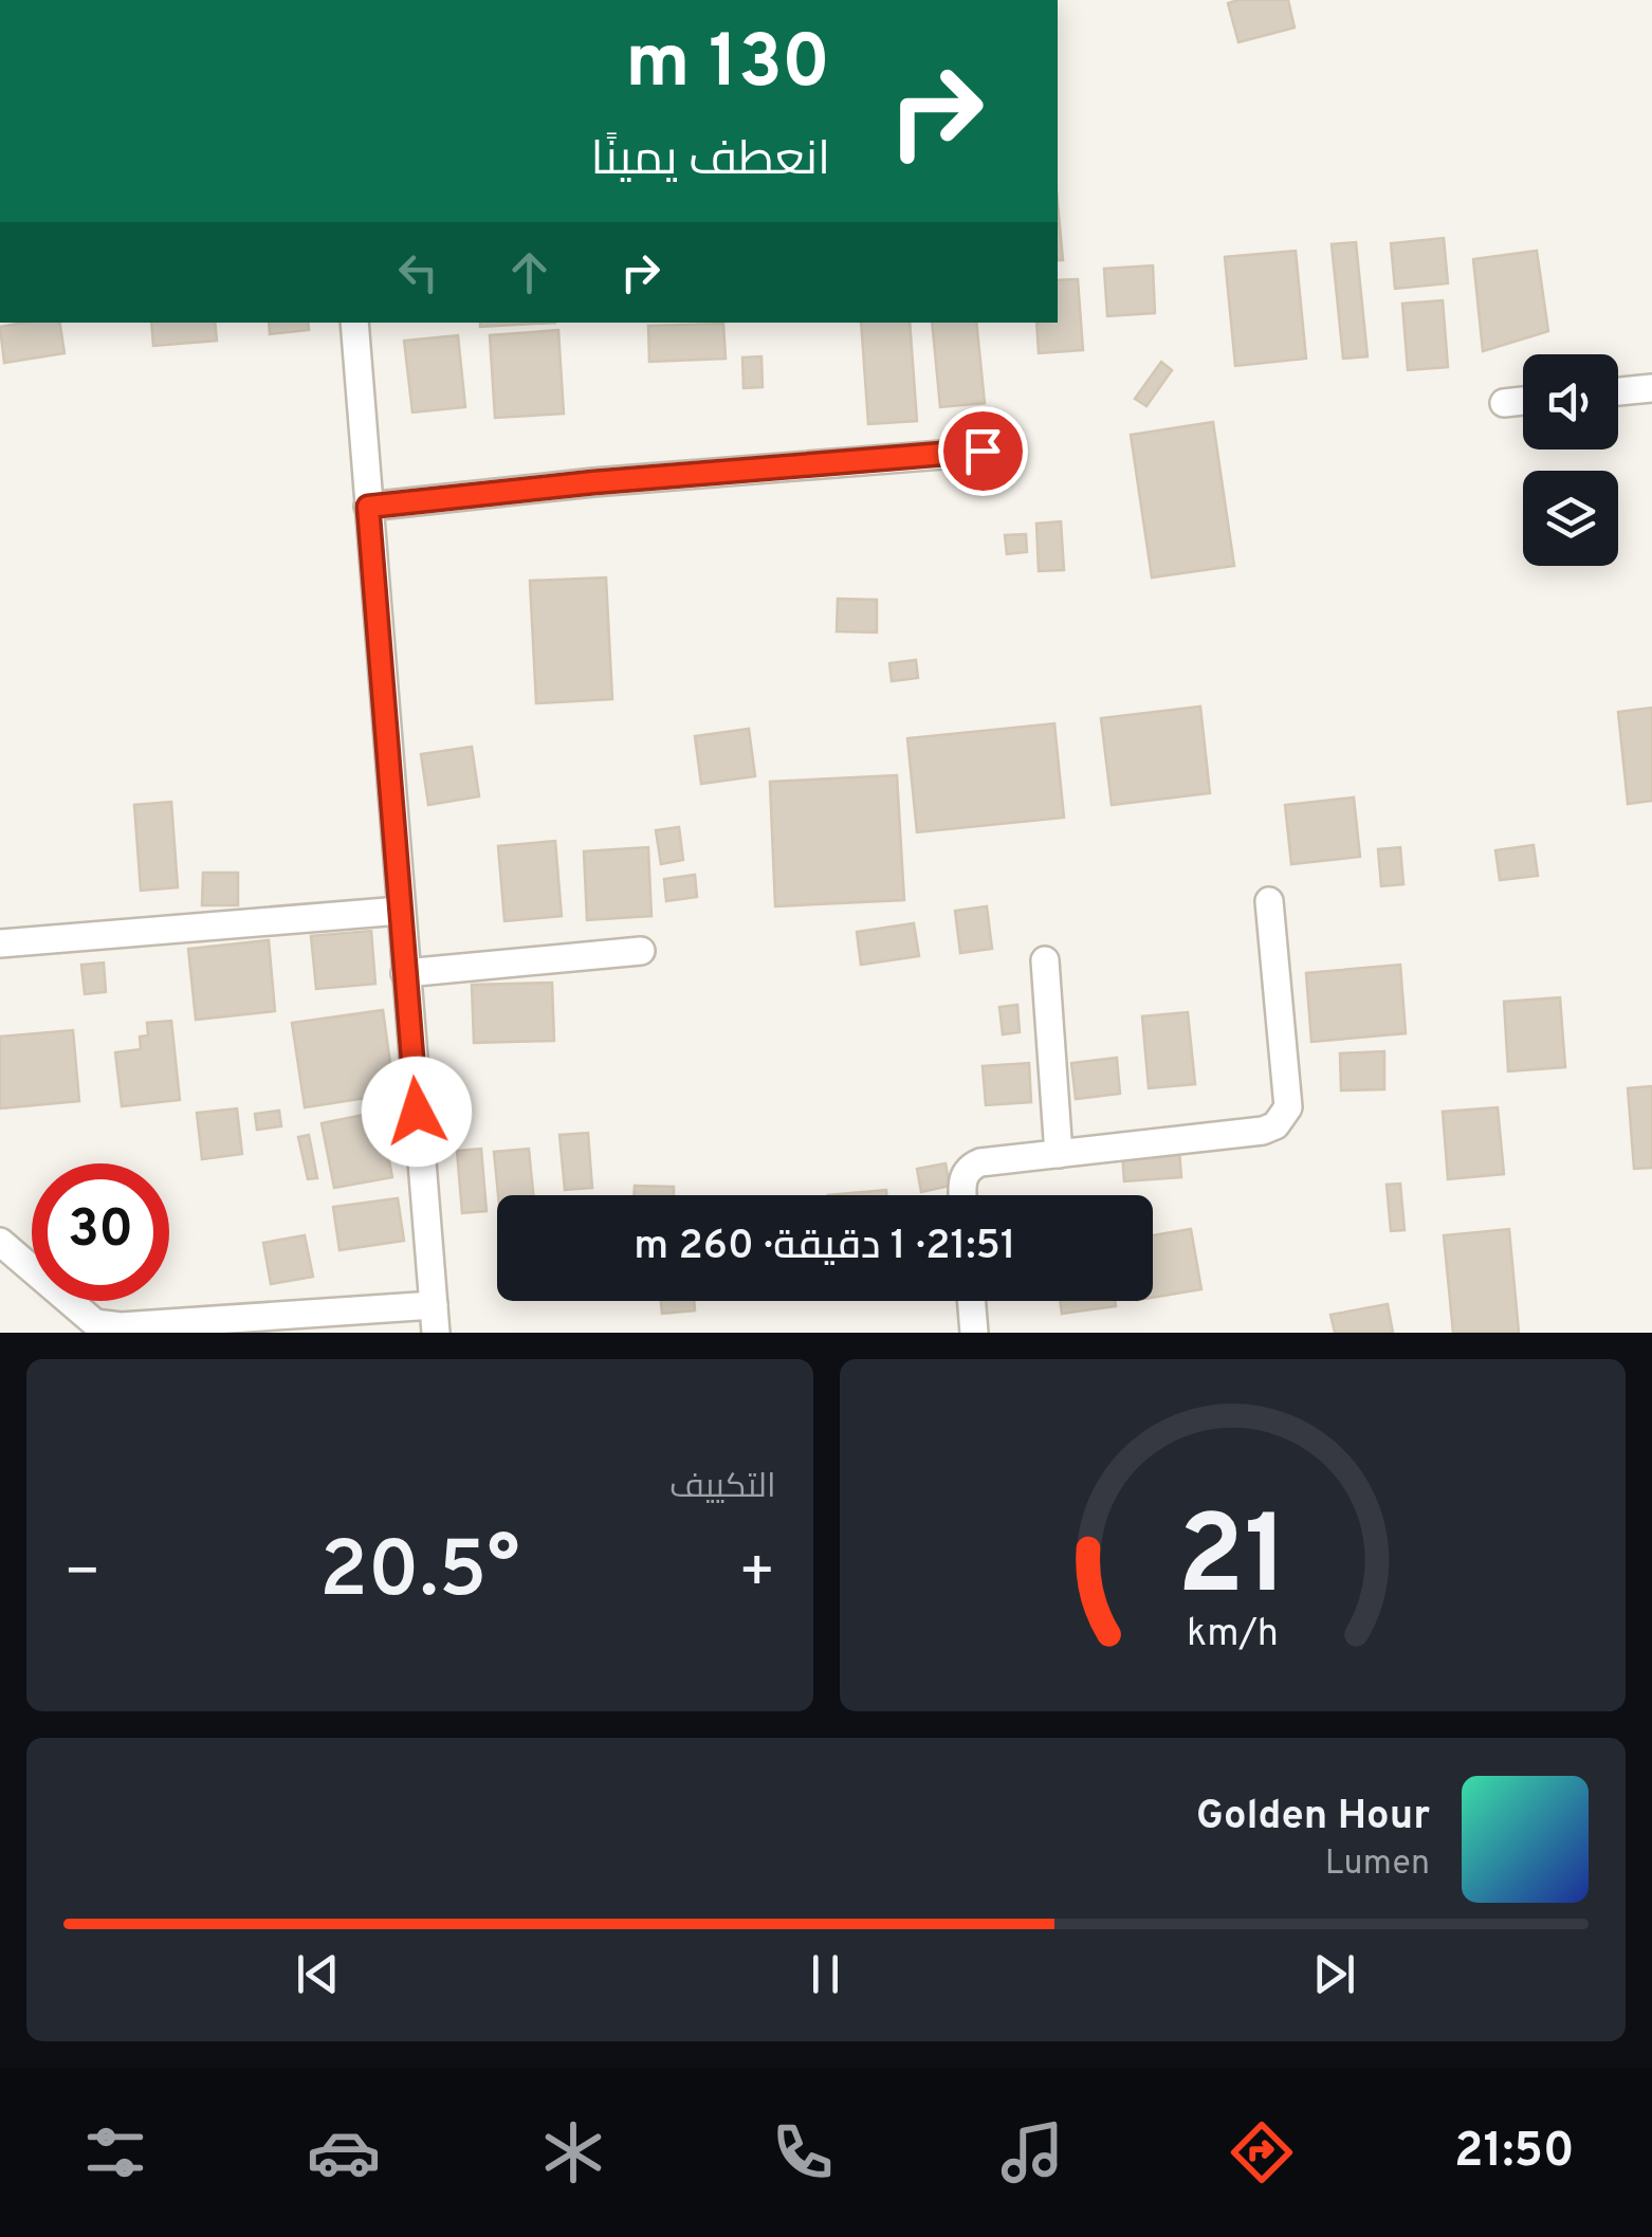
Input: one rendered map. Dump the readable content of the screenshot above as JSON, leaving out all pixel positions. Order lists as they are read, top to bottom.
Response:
{
  "page": {
    "turn": ["130 m", "انعطف يمينًا"],
    "limit": "30",
    "trip": "21:51 · 1 دقيقة · 260 m",
    "tile": "التكييف",
    "heat": ["−", "20.5°", "+"],
    "song": ["Golden Hour", "Lumen"],
    "tabs": "21:50",
    "gauge": ["21", "km/h"]
  }
}
